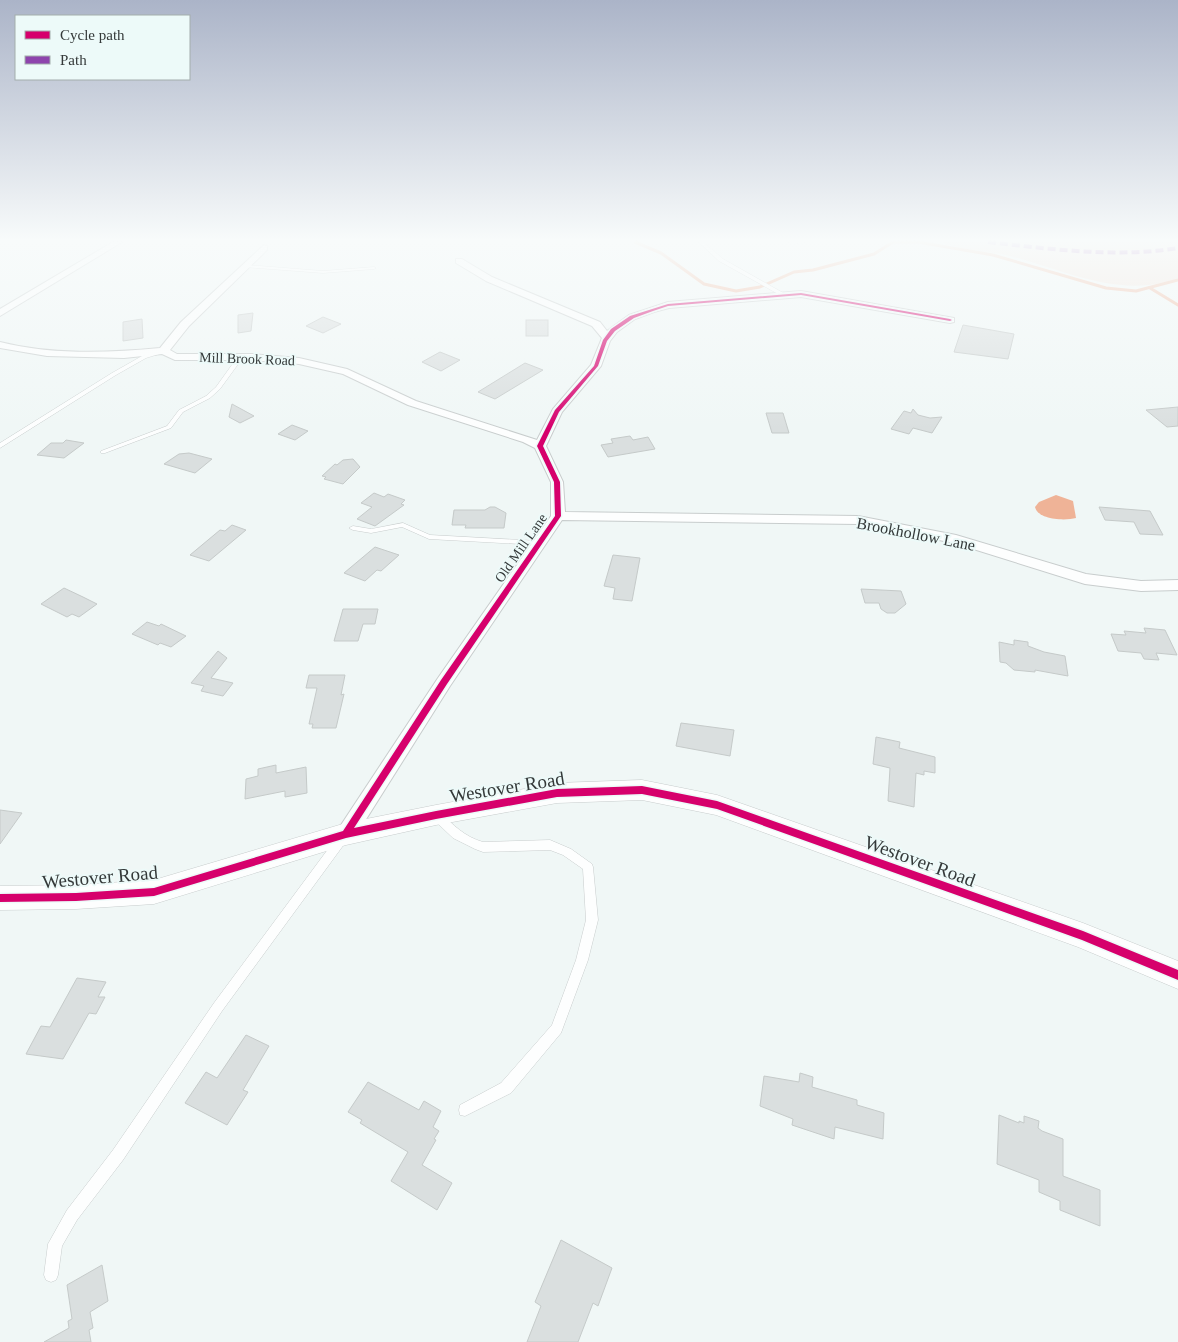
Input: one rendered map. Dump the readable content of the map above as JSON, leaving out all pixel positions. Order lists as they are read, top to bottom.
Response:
{
  "streets": {
    "street": [
      "Mill Brook Road",
      "Brookhollow Lane",
      "Old Mill Lane",
      "Westover Road"
    ]
  },
  "crossings": [
    ["Mill Brook Road", "Old Mill Lane"],
    ["Brookhollow Lane", "Old Mill Lane"],
    ["Old Mill Lane", "Westover Road"]
  ],
  "legend": ["Cycle path", "Path"]
}
